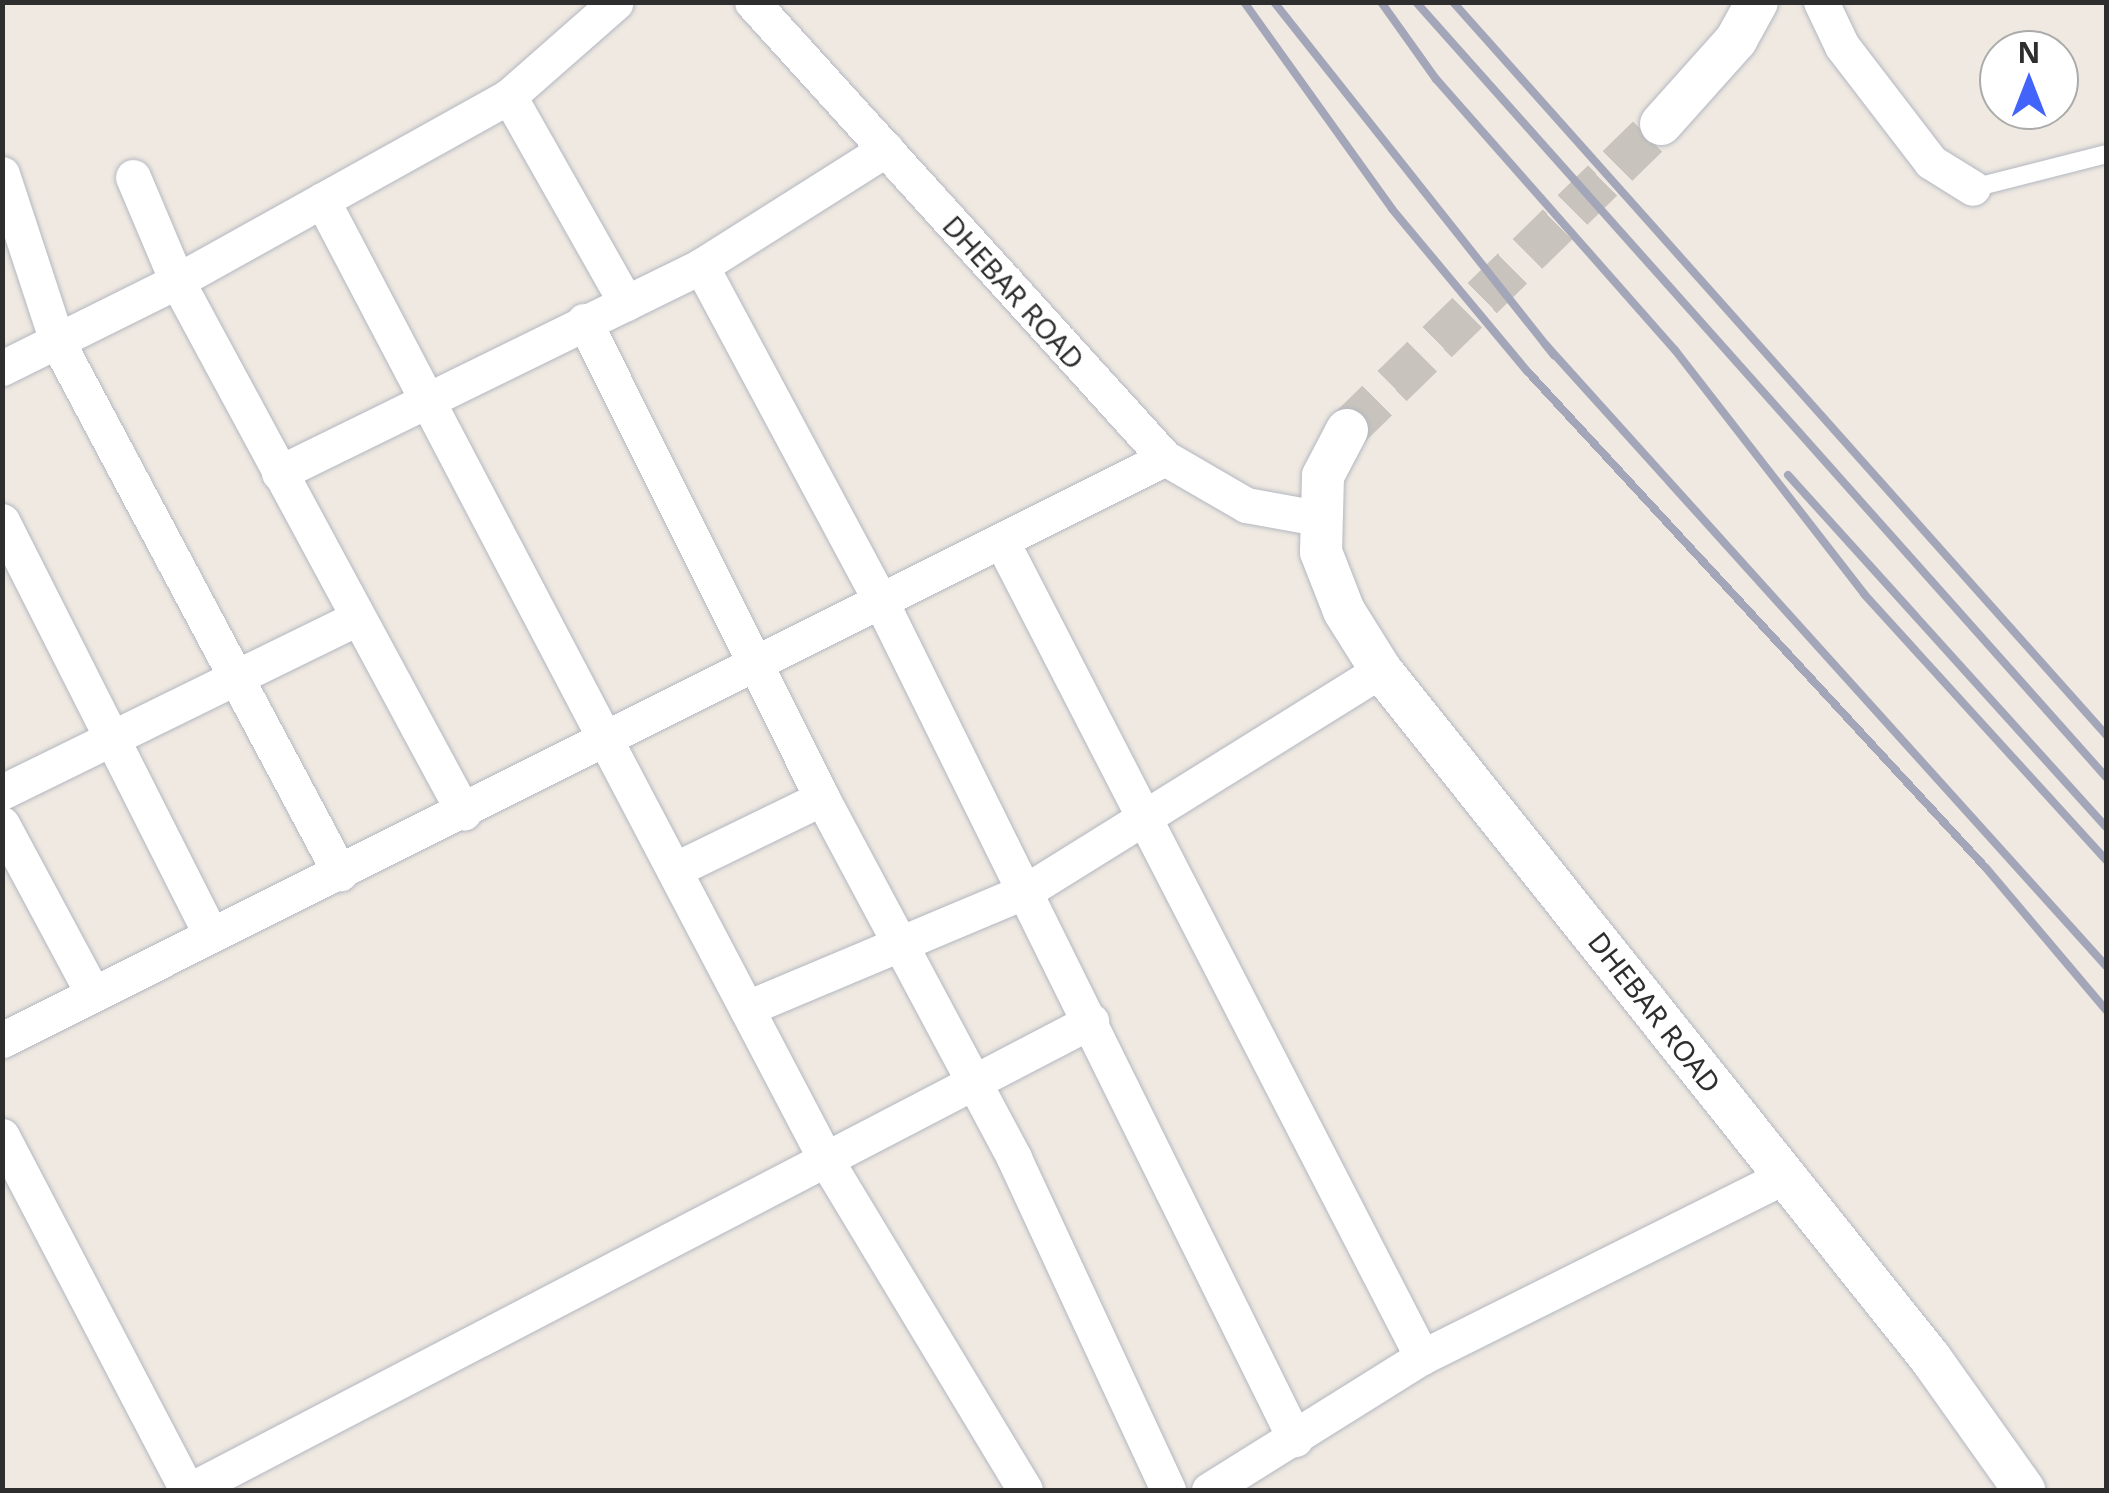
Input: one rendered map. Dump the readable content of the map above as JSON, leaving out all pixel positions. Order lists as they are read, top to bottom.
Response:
{
  "streets": {
    "street": ["DHEBAR ROAD"]
  },
  "north": "top"
}
